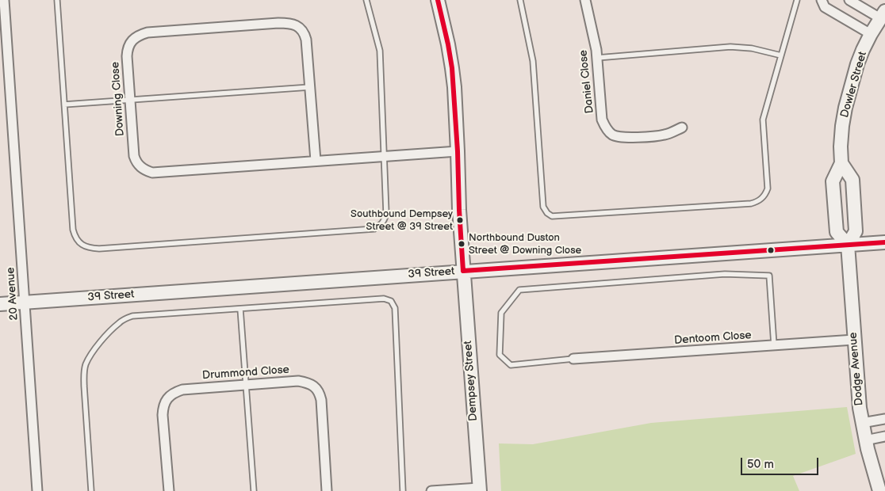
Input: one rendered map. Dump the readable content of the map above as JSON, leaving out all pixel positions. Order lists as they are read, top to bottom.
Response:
{
  "streets": {
    "street": [
      "Daniel Close",
      "Dowler Street",
      "Downing Close",
      "39 Street",
      "20 Avenue",
      "Dentoom Close",
      "Dodge Avenue",
      "Drummond Close",
      "Dempsey Street"
    ]
  },
  "crossings": [
    ["Dowler Street", "39 Street"],
    ["Dowler Street", "Dodge Avenue"],
    ["Downing Close", "Dempsey Street"],
    ["39 Street", "20 Avenue"],
    ["39 Street", "Dodge Avenue"],
    ["39 Street", "Dempsey Street"],
    ["Dentoom Close", "Dodge Avenue"]
  ],
  "places": ["Southbound Dempsey Street @ 39 Street", "Northbound Duston Street @ Downing Close"],
  "scale_bar": "50 m"
}
